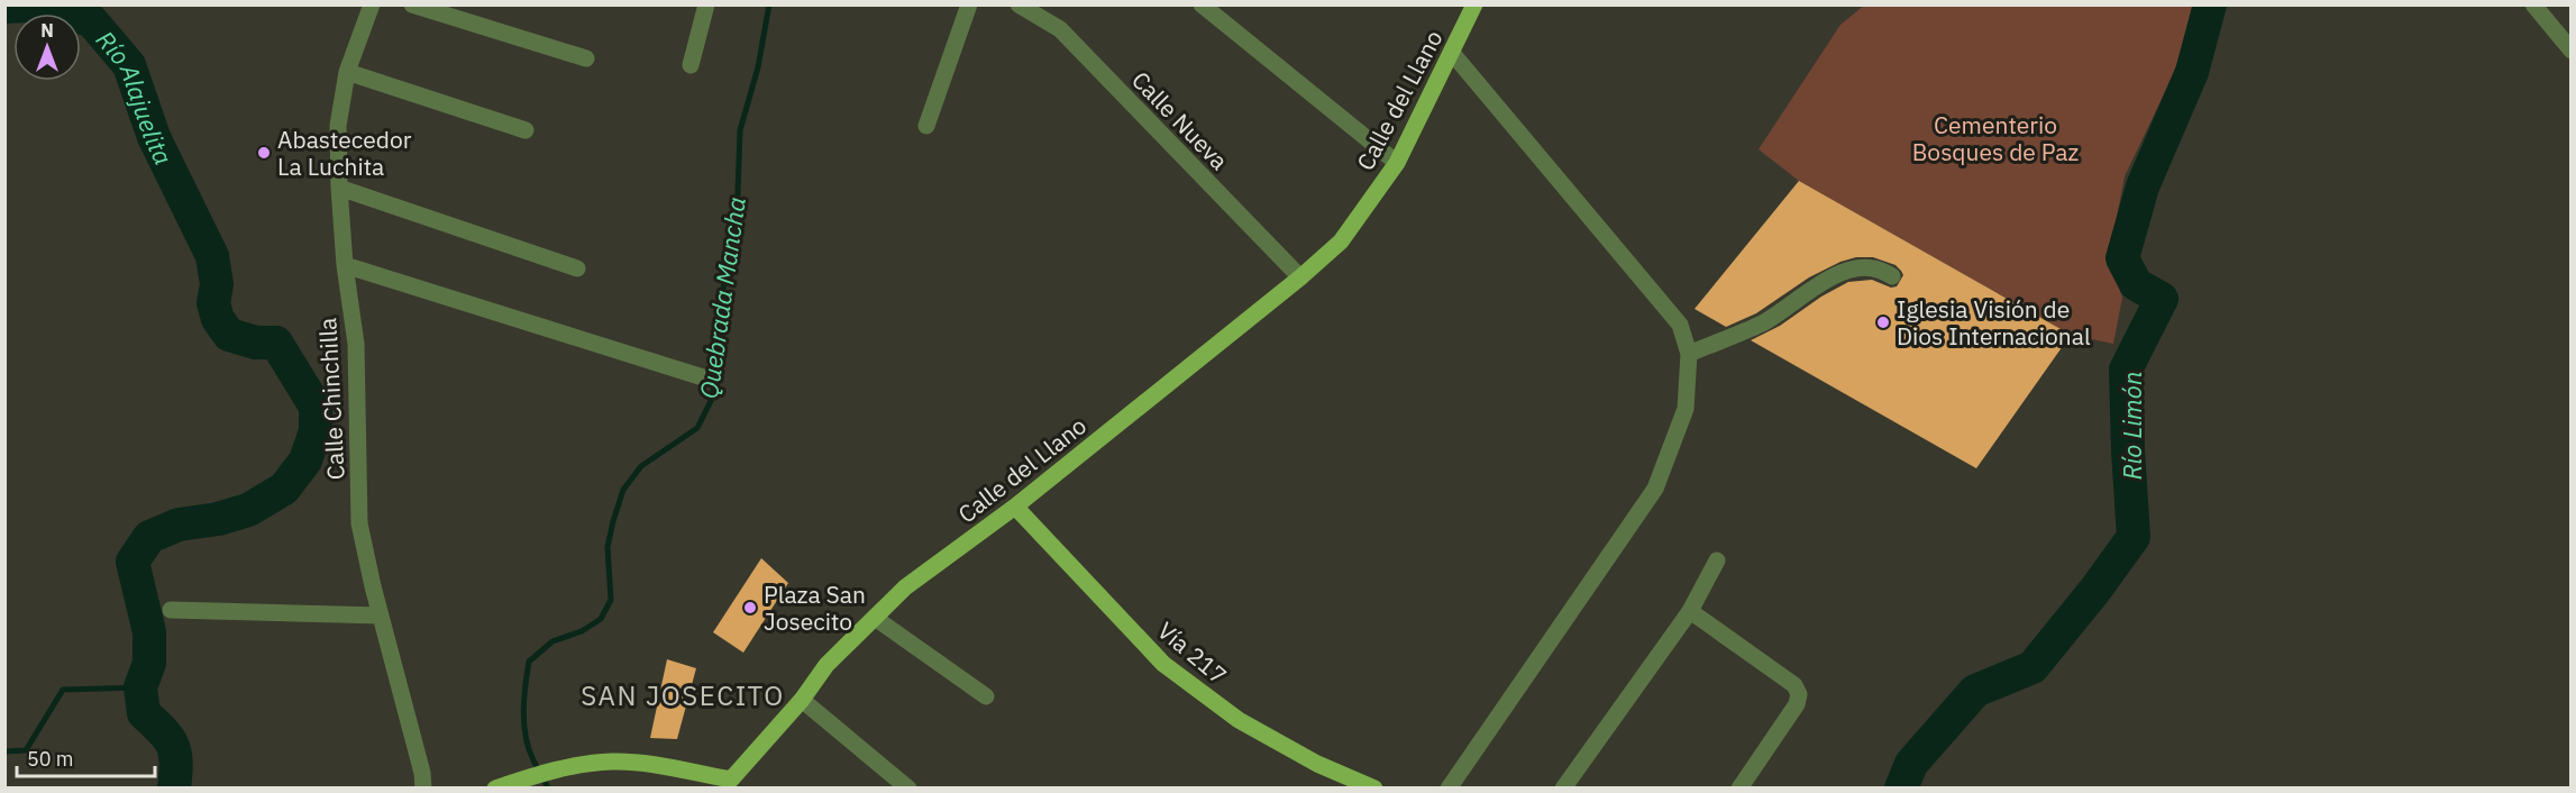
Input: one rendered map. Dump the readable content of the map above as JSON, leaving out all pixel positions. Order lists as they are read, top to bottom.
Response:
{
  "streets": {
    "main road": ["Calle del Llano", "Vía 217"],
    "street": ["Calle Nueva", "Calle Chinchilla"]
  },
  "crossings": [
    ["Calle del Llano", "Calle Nueva"],
    ["Calle del Llano", "Vía 217"]
  ],
  "districts": ["SAN JOSECITO"],
  "water": ["Río Alajuelita", "Quebrada Mancha", "Río Limón"],
  "parks": ["Cementerio Bosques de Paz"],
  "places": ["Abastecedor La Luchita", "Iglesia Visión de Dios Internacional", "Plaza San Josecito"],
  "scale_bar": "50 m",
  "north": "top"
}
